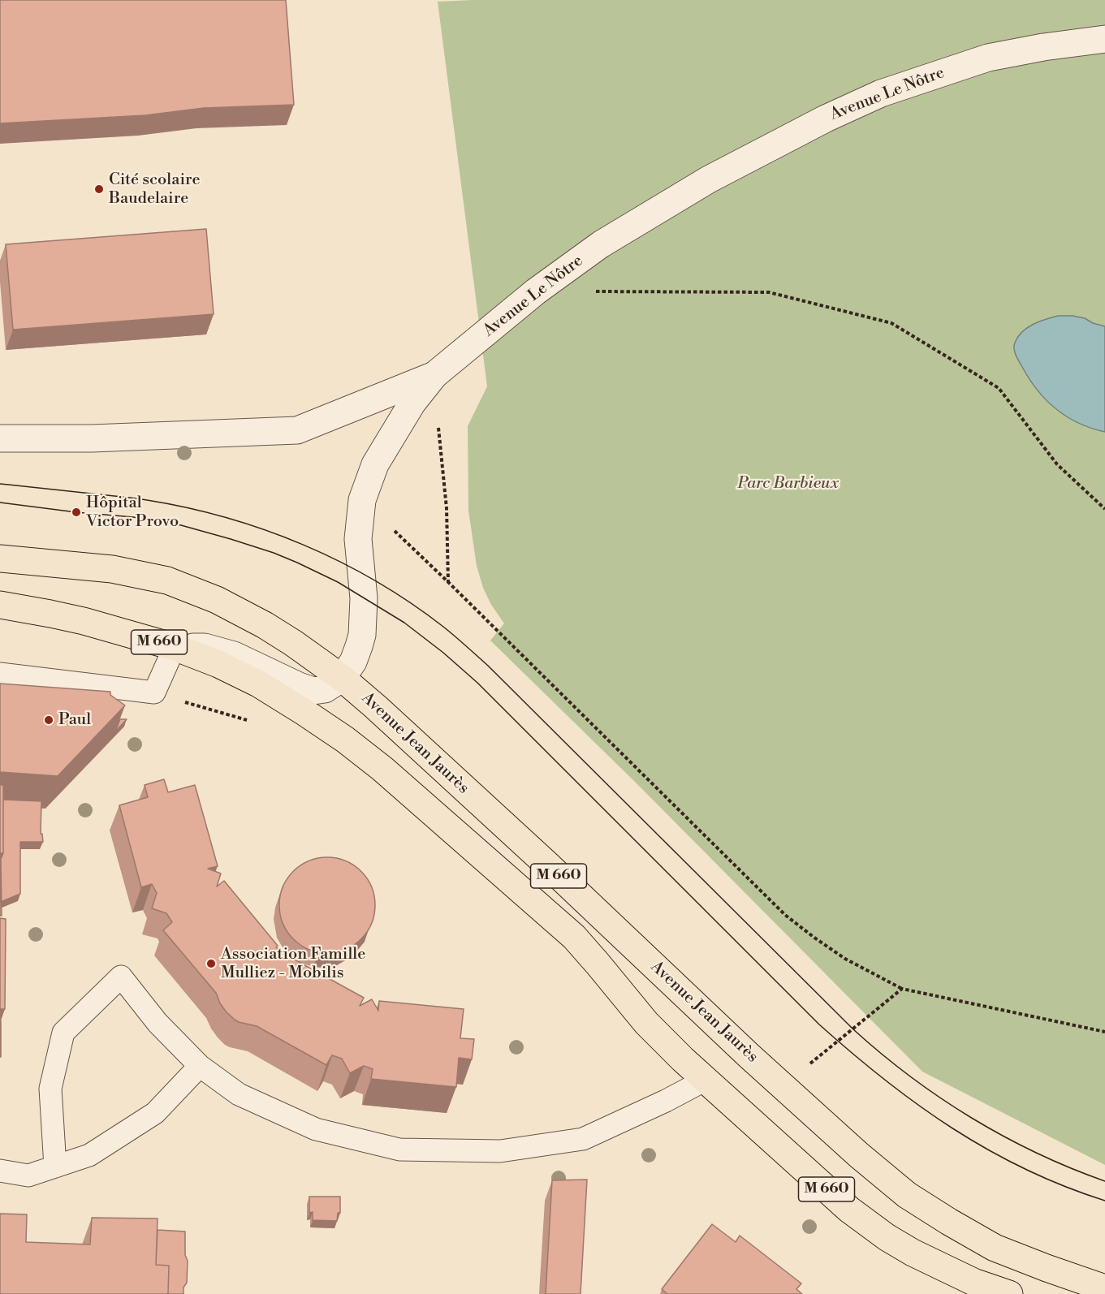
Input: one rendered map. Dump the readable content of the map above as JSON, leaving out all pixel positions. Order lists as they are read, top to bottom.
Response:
{
  "streets": {
    "main road": ["M 660", "Avenue Jean Jaurès"],
    "street": ["Avenue Le Nôtre"]
  },
  "crossings": [
    ["Avenue Le Nôtre", "M 660"],
    ["Avenue Le Nôtre", "Avenue Jean Jaurès"],
    ["M 660", "Avenue Jean Jaurès"]
  ],
  "parks": ["Parc Barbieux"],
  "places": [
    "Cité scolaire Baudelaire",
    "Hôpital Victor Provo",
    "Paul",
    "Association Famille Mulliez - Mobilis"
  ]
}
